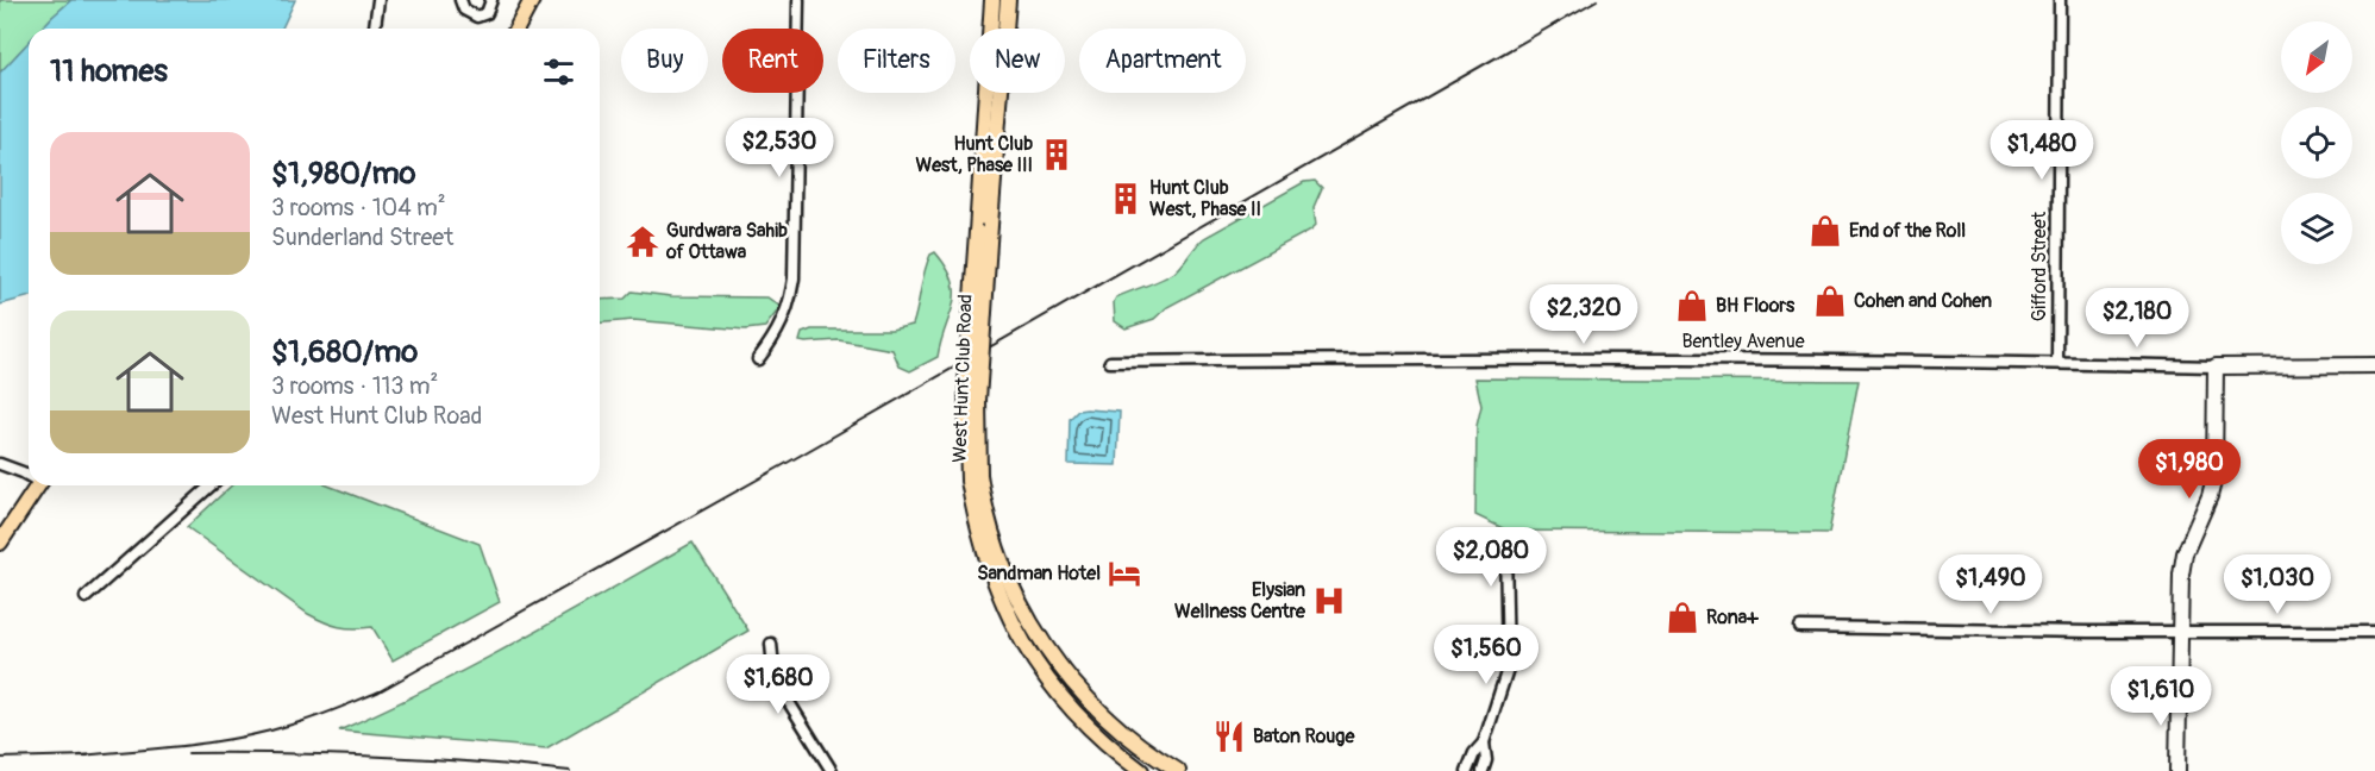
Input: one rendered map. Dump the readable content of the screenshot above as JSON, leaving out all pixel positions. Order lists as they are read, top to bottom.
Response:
{
  "streets": {
    "main road": ["West Hunt Club Road"],
    "street": ["Gifford Street", "Bentley Avenue"]
  },
  "crossings": [
    ["Gifford Street", "Bentley Avenue"]
  ],
  "places": {
    "building": ["Hunt Club West, Phase III", "Hunt Club West, Phase II"],
    "shop": [
      "End of the Roll",
      "Cohen and Cohen",
      "BH Floors",
      "Rona+"
    ],
    "temple": ["Gurdwara Sahib of Ottawa"],
    "hotel": ["Sandman Hotel"],
    "hospital": ["Elysian Wellness Centre"],
    "restaurant": ["Baton Rouge"]
  },
  "north": "bottom left",
  "page": {
    "chip": [
      "Buy",
      "Rent",
      "Filters",
      "New",
      "Apartment"
    ],
    "heading": "11 homes",
    "list": [
      {
        "name": "$1,980/mo",
        "note": "3 rooms · 104 m² · Sunderland Street"
      },
      {
        "name": "$1,680/mo",
        "note": "3 rooms · 113 m² · West Hunt Club Road"
      }
    ],
    "price": [
      "$2,530",
      "$1,480",
      "$2,320",
      "$2,180",
      "$1,980",
      "$2,080",
      "$1,490",
      "$1,030",
      "$1,560",
      "$1,680",
      "$1,610"
    ]
  }
}
